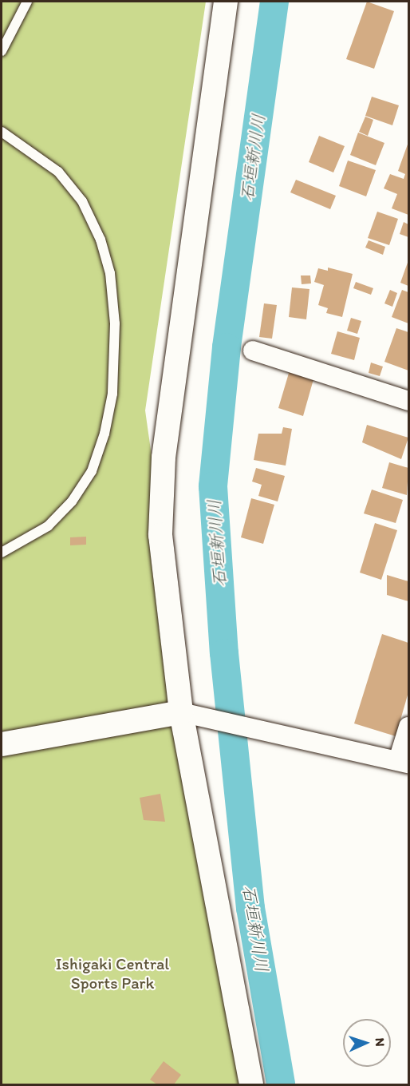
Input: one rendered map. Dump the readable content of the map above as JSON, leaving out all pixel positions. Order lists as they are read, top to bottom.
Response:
{
  "water": ["石垣新川川"],
  "parks": ["Ishigaki Central Sports Park"],
  "north": "right"
}
